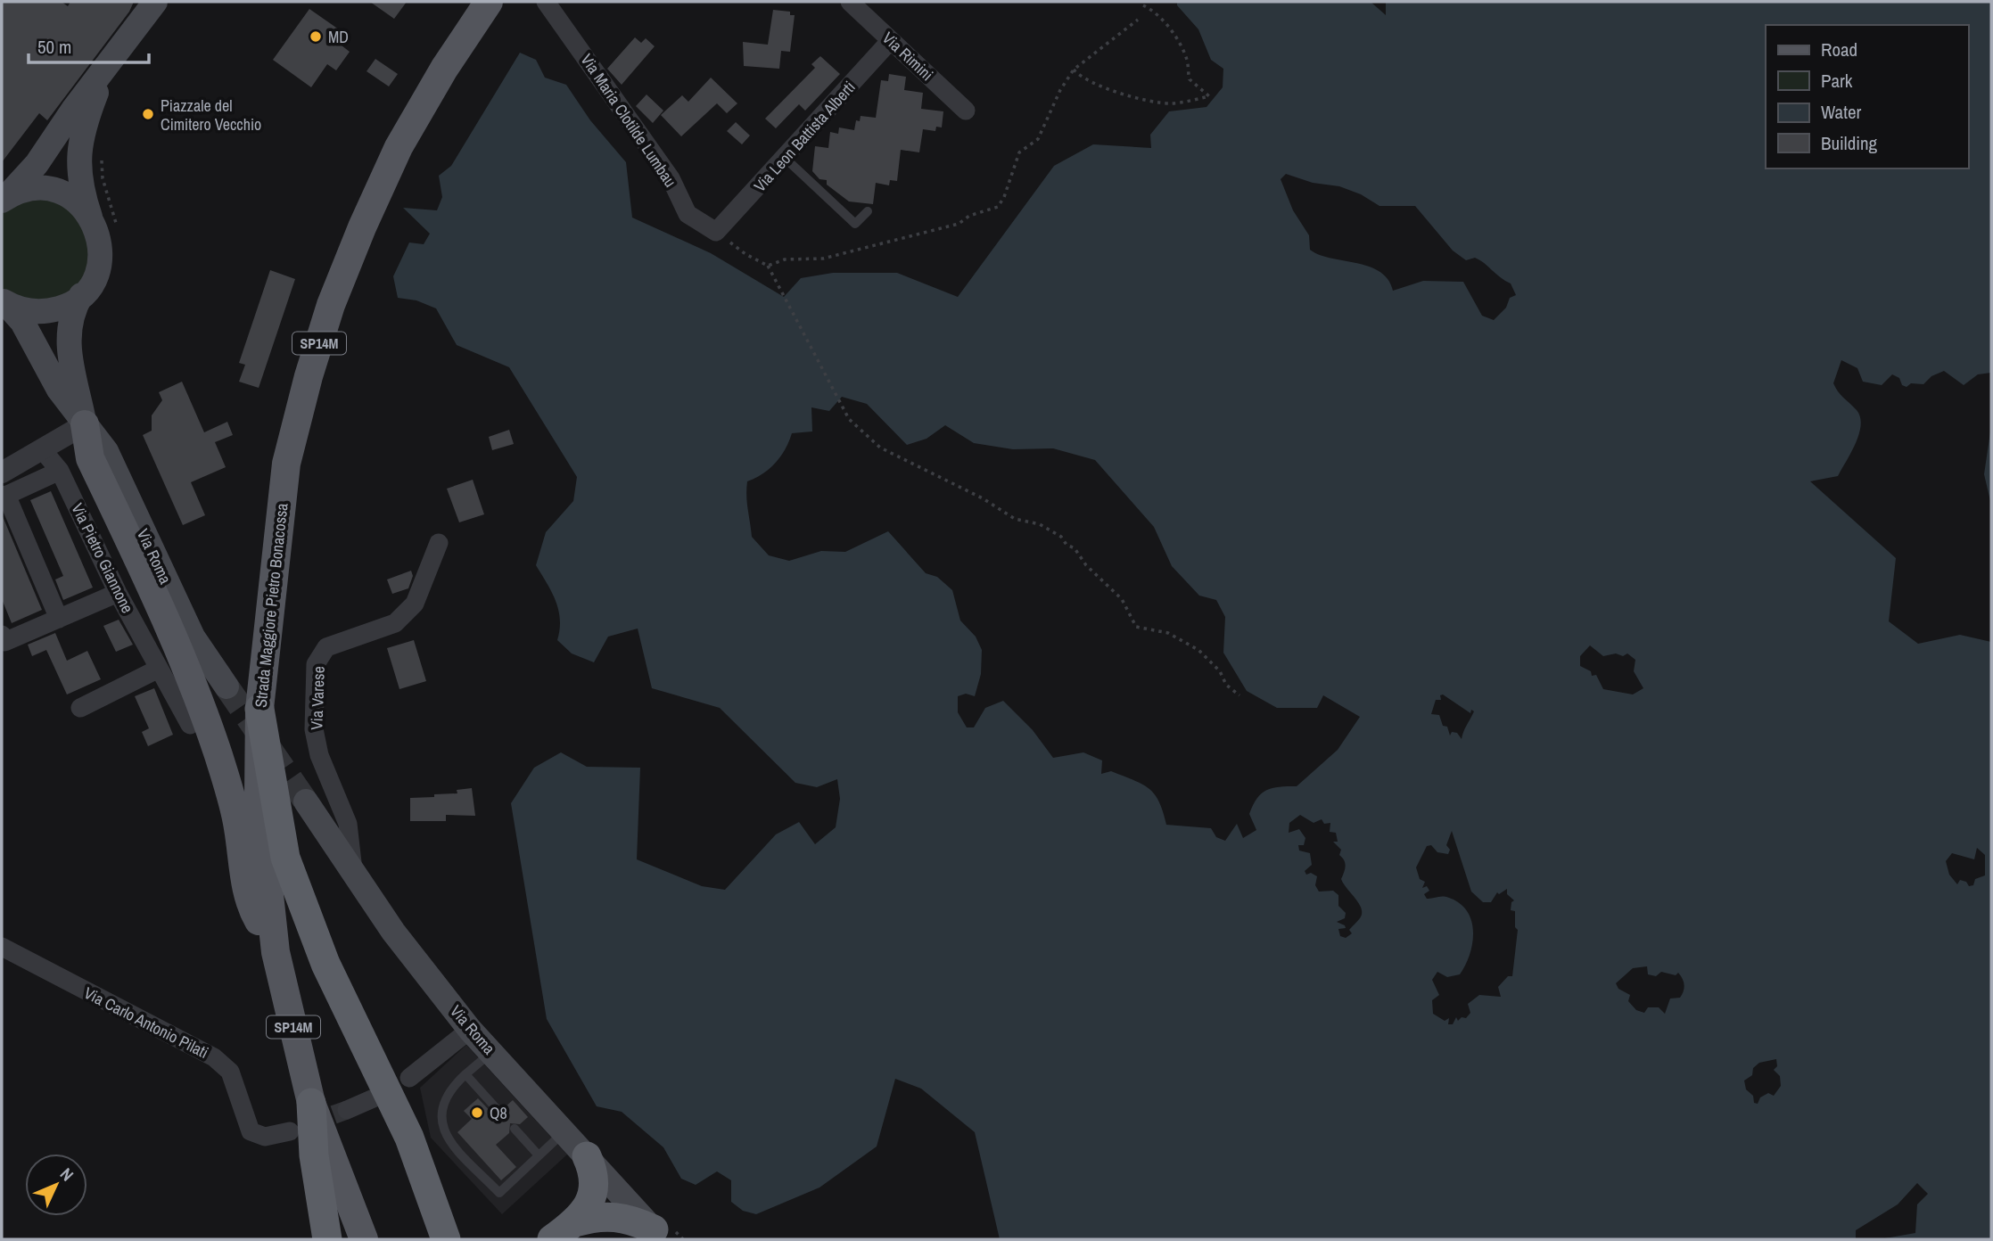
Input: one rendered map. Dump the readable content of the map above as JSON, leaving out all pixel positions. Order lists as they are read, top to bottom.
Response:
{
  "streets": {
    "main road": ["SP14M", "Via Roma", "Strada Maggiore Pietro Bonacossa"],
    "street": [
      "Via Rimini",
      "Via Maria Clotilde Lumbau",
      "Via Leon Battista Alberti",
      "Via Pietro Giannone",
      "Via Varese",
      "Via Carlo Antonio Pilati"
    ]
  },
  "crossings": [
    ["Via Rimini", "Via Leon Battista Alberti"],
    ["Via Maria Clotilde Lumbau", "Via Leon Battista Alberti"],
    ["Via Roma", "Via Varese"]
  ],
  "places": ["MD", "Piazzale del Cimitero Vecchio", "Q8"],
  "legend": [
    "Road",
    "Park",
    "Water",
    "Building"
  ],
  "scale_bar": "50 m",
  "north": "top right"
}
